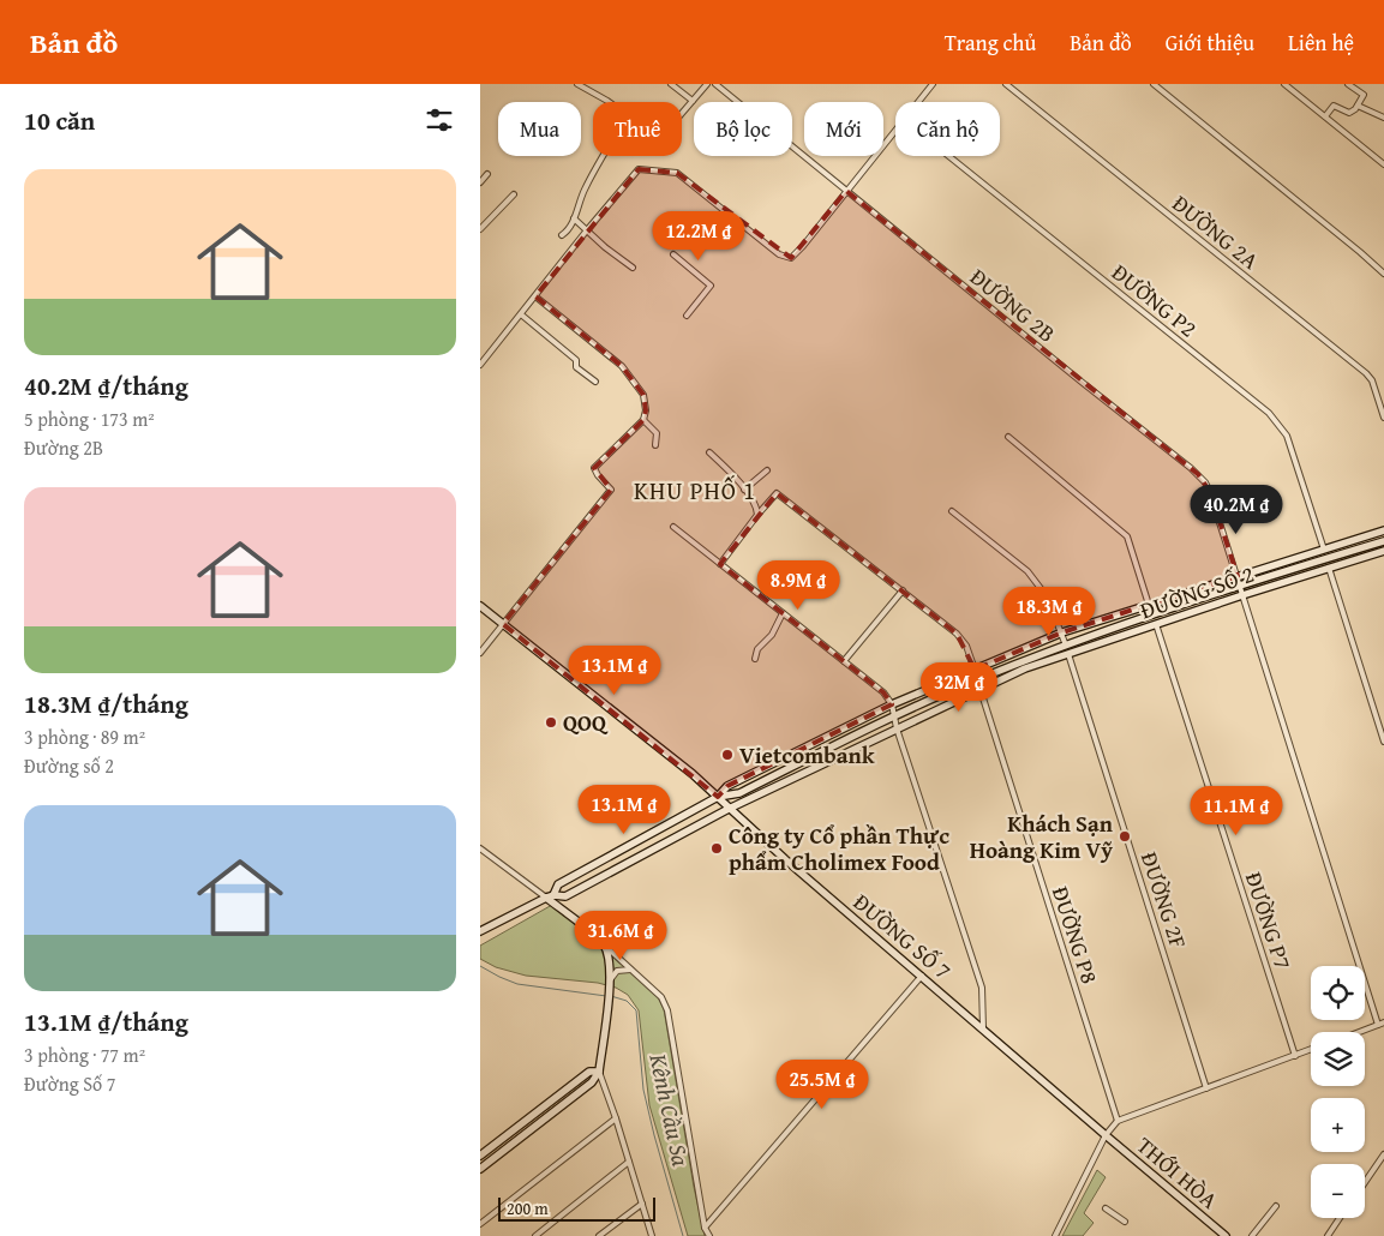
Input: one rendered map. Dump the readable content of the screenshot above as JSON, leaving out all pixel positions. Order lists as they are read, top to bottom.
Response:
{
  "streets": {
    "main road": ["ĐƯỜNG SỐ 2", "ĐƯỜNG SỐ 7", "THỚI HÒA"],
    "street": [
      "ĐƯỜNG 2A",
      "ĐƯỜNG P2",
      "ĐƯỜNG 2B",
      "ĐƯỜNG 2F",
      "ĐƯỜNG P7",
      "ĐƯỜNG P8"
    ]
  },
  "crossings": [
    ["ĐƯỜNG P2", "ĐƯỜNG SỐ 2"],
    ["ĐƯỜNG 2B", "ĐƯỜNG SỐ 2"],
    ["ĐƯỜNG SỐ 2", "ĐƯỜNG 2F"],
    ["ĐƯỜNG SỐ 2", "ĐƯỜNG P7"],
    ["ĐƯỜNG SỐ 2", "ĐƯỜNG P8"],
    ["ĐƯỜNG SỐ 2", "ĐƯỜNG SỐ 7"],
    ["ĐƯỜNG SỐ 7", "THỚI HÒA"]
  ],
  "districts": ["KHU PHỐ 1"],
  "water": ["Kênh Cầu Sa"],
  "places": [
    "QOQ",
    "Vietcombank",
    "Khách Sạn Hoàng Kim Vỹ",
    "Công ty Cổ phần Thực phẩm Cholimex Food"
  ],
  "scale_bar": "200 m",
  "page": {
    "header": "Bản đồ",
    "nav": [
      "Trang chủ",
      "Bản đồ",
      "Giới thiệu",
      "Liên hệ"
    ],
    "heading": "10 căn",
    "chip": [
      "Mua",
      "Thuê",
      "Bộ lọc",
      "Mới",
      "Căn hộ"
    ],
    "list": [
      {
        "name": "40.2M ₫/tháng",
        "note": "5 phòng · 173 m² · Đường 2B"
      },
      {
        "name": "18.3M ₫/tháng",
        "note": "3 phòng · 89 m² · Đường số 2"
      },
      {
        "name": "13.1M ₫/tháng",
        "note": "3 phòng · 77 m² · Đường Số 7"
      }
    ],
    "price": [
      "12.2M ₫",
      "40.2M ₫",
      "8.9M ₫",
      "18.3M ₫",
      "13.1M ₫",
      "32M ₫",
      "13.1M ₫",
      "11.1M ₫",
      "31.6M ₫",
      "25.5M ₫"
    ],
    "map_buttons": ["+", "−"],
    "scale": "200 m"
  }
}
